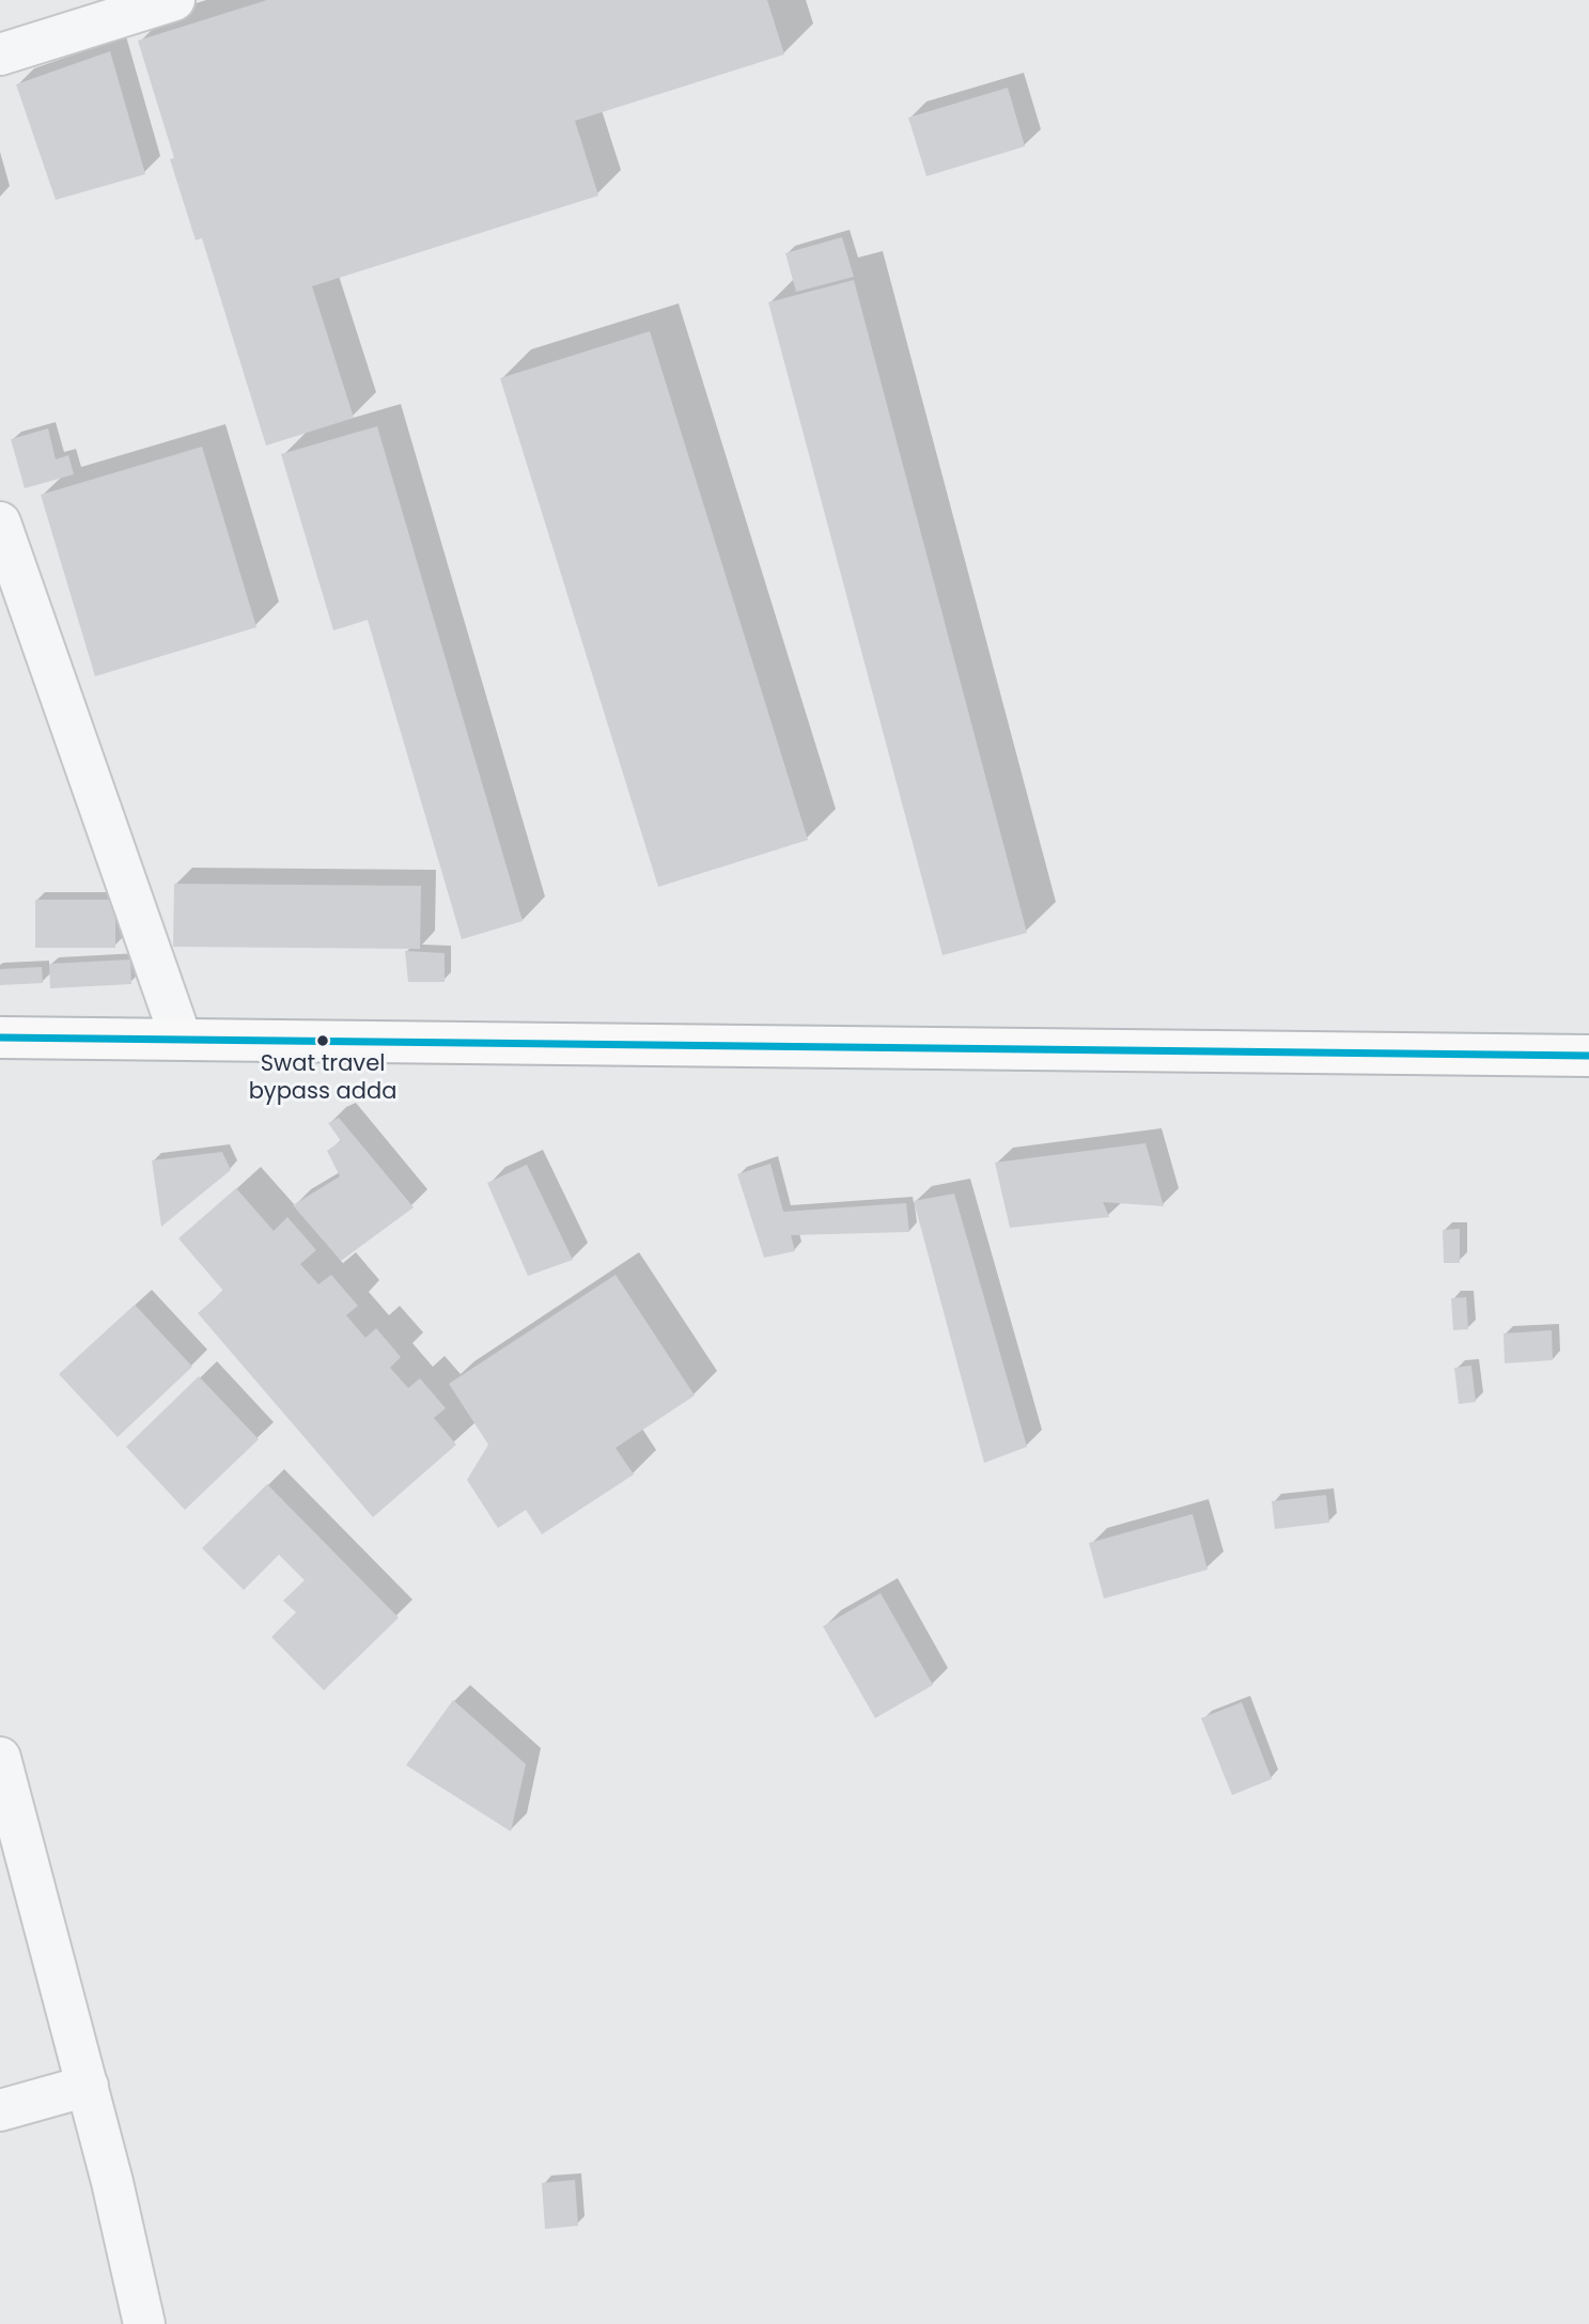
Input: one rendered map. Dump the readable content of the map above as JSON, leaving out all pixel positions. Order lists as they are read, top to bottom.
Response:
{
  "places": ["Swat travel bypass adda"]
}
